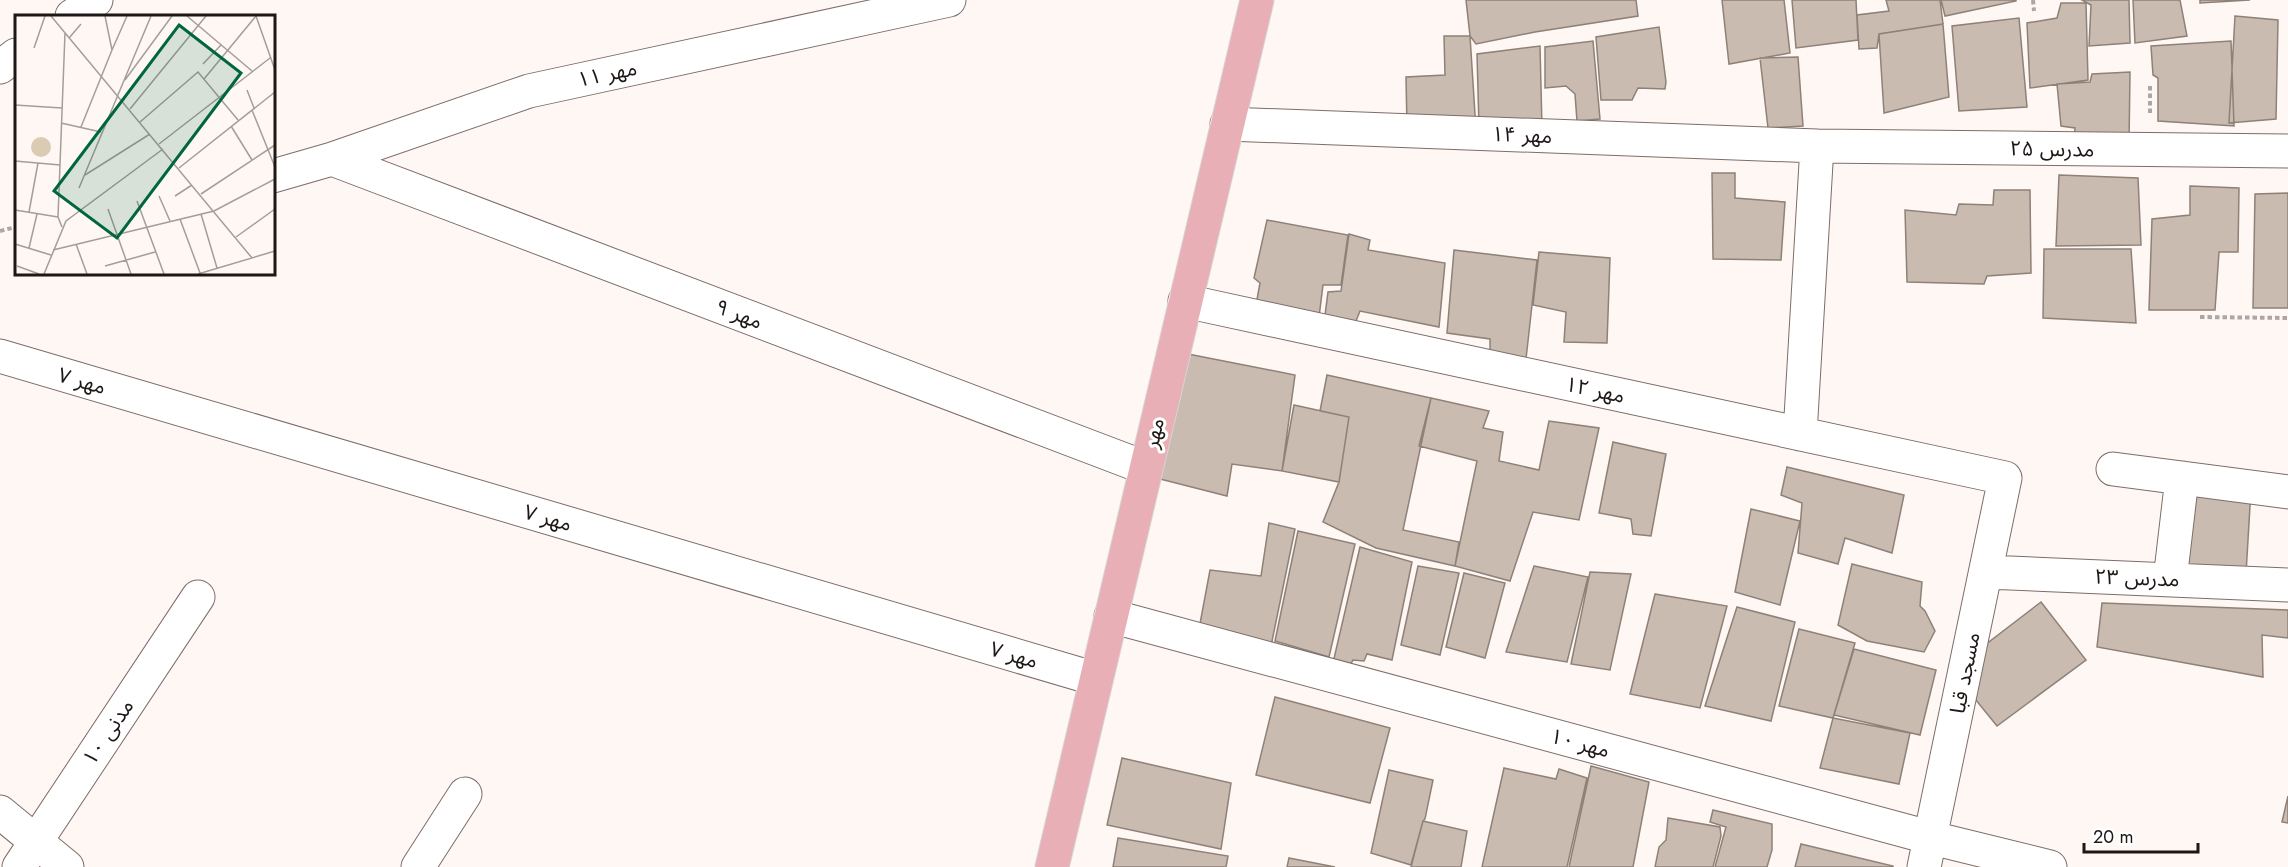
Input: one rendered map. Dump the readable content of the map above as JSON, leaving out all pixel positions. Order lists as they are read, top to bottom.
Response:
{
  "streets": {
    "main road": ["مهر"],
    "street": [
      "مهر ۱۱",
      "مهر ۱۴",
      "مدرس ۲۵",
      "مهر ۹",
      "مهر ۷",
      "مهر ۱۲",
      "مدرس ۲۳",
      "مسجد قبا",
      "مدنی ۱۰",
      "مهر ۱۰"
    ]
  },
  "crossings": [
    ["مهر ۱۱", "مهر ۹"],
    ["مهر ۱۴", "مدرس ۲۵"],
    ["مهر ۱۴", "مهر"],
    ["مهر ۹", "مهر"],
    ["مهر ۷", "مهر"],
    ["مهر ۱۲", "مهر"],
    ["مهر ۱۲", "مسجد قبا"],
    ["مهر", "مهر ۱۰"],
    ["مدرس ۲۳", "مسجد قبا"],
    ["مسجد قبا", "مهر ۱۰"]
  ],
  "scale_bar": "20 m"
}
